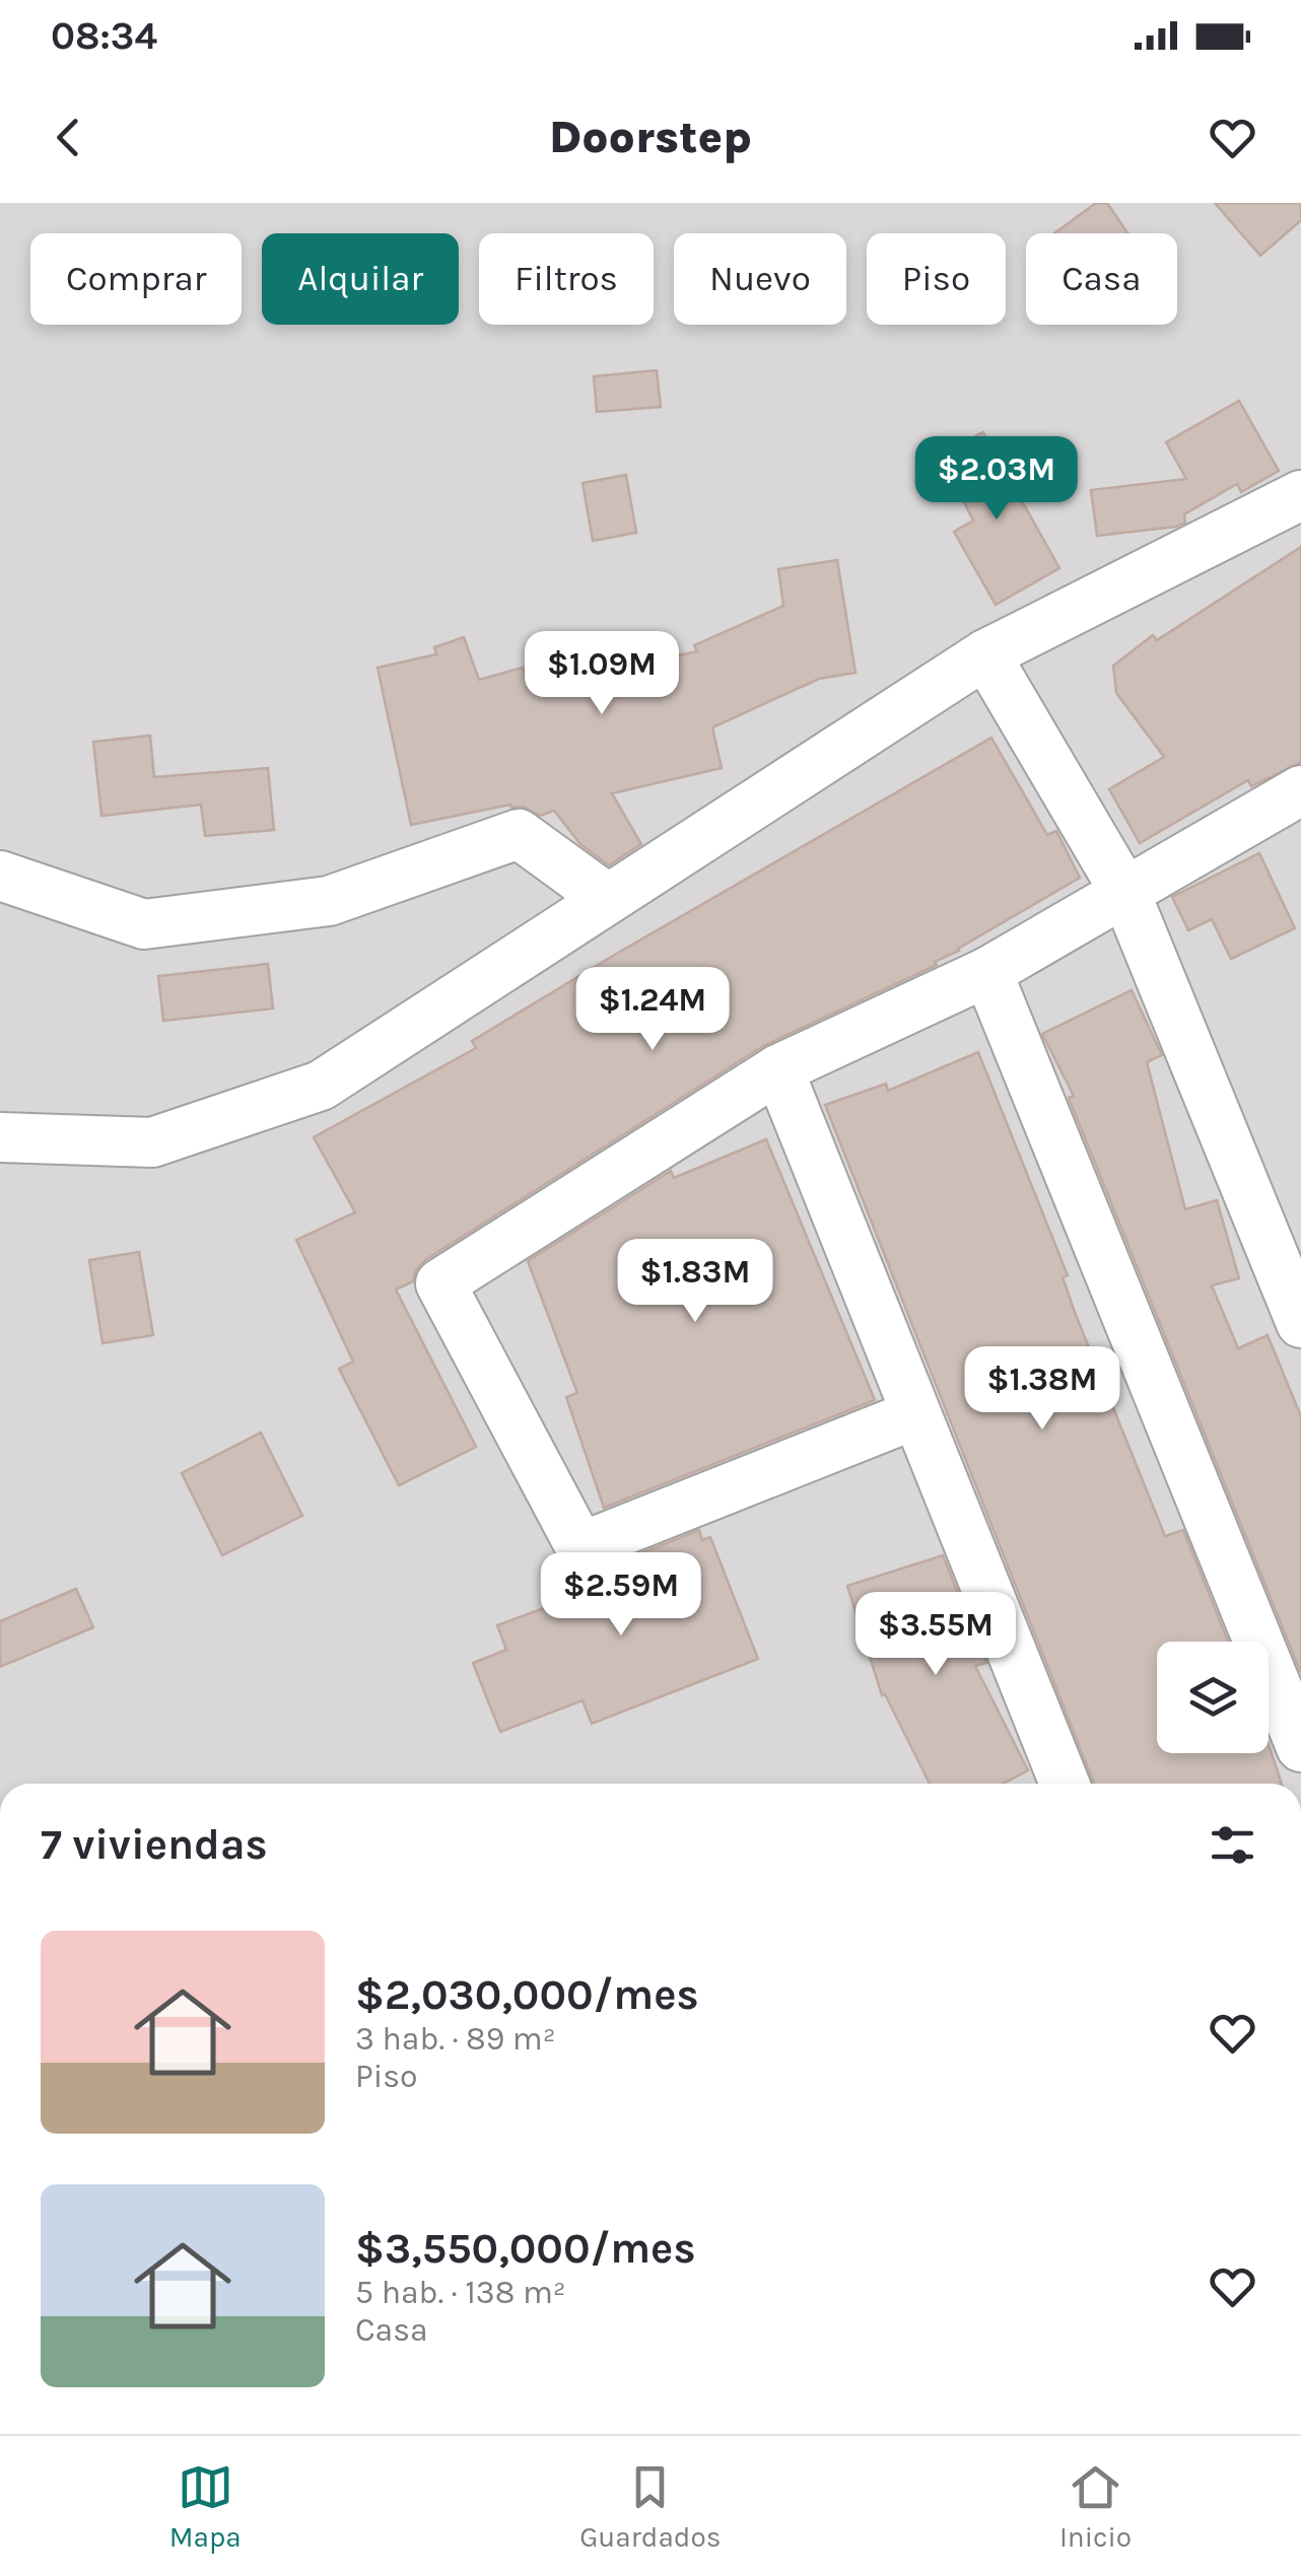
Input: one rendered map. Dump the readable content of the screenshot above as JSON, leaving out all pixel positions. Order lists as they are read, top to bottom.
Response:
{
  "page": {
    "status": "08:34",
    "header": "Doorstep",
    "chip": [
      "Comprar",
      "Alquilar",
      "Filtros",
      "Nuevo",
      "Piso",
      "Casa"
    ],
    "price": [
      "$2.03M",
      "$1.09M",
      "$1.24M",
      "$1.83M",
      "$1.38M",
      "$2.59M",
      "$3.55M"
    ],
    "heading": "7 viviendas",
    "list": [
      {
        "name": "$2,030,000/mes",
        "note": "3 hab. · 89 m² · Piso"
      },
      {
        "name": "$3,550,000/mes",
        "note": "5 hab. · 138 m² · Casa"
      }
    ],
    "tabs": ["Mapa", "Guardados", "Inicio"]
  }
}
